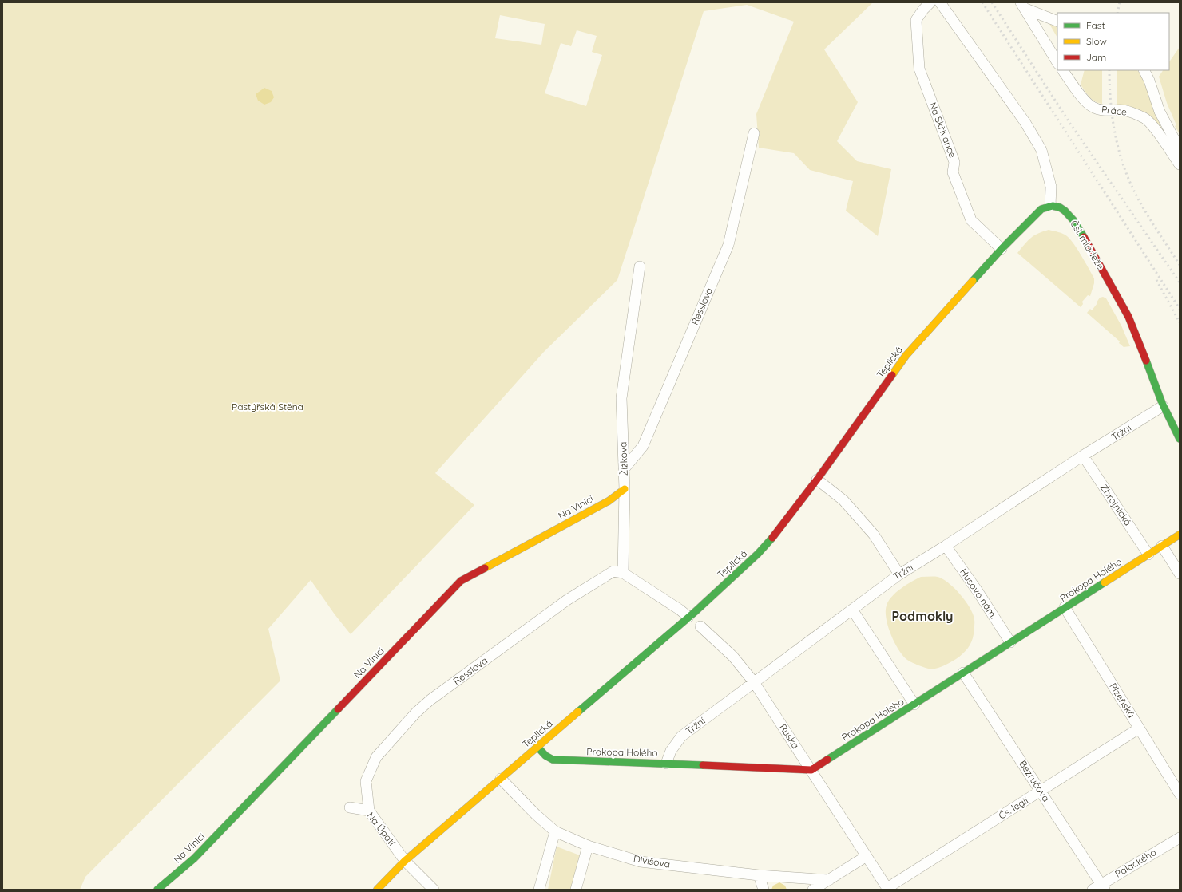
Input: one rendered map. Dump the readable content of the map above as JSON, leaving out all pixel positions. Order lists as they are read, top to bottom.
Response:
{
  "streets": {
    "street": [
      "Práce",
      "Na Skřivance",
      "Čsl. mládeže",
      "Resslova",
      "Teplická",
      "Tržní",
      "Žižkova",
      "Zbrojnická",
      "Na Vinici",
      "Prokopa Holého",
      "Husovo nám.",
      "Plzeňská",
      "Ruská",
      "Bezručova",
      "Čs. legií",
      "Na Úpatí",
      "Divišova",
      "Palackého"
    ]
  },
  "crossings": [
    ["Na Skřivance", "Teplická"],
    ["Čsl. mládeže", "Teplická"],
    ["Čsl. mládeže", "Tržní"],
    ["Resslova", "Žižkova"],
    ["Resslova", "Na Úpatí"],
    ["Teplická", "Prokopa Holého"],
    ["Teplická", "Na Úpatí"],
    ["Teplická", "Divišova"],
    ["Tržní", "Zbrojnická"],
    ["Tržní", "Prokopa Holého"],
    ["Tržní", "Husovo nám."],
    ["Tržní", "Ruská"],
    ["Žižkova", "Na Vinici"],
    ["Zbrojnická", "Prokopa Holého"],
    ["Prokopa Holého", "Husovo nám."],
    ["Prokopa Holého", "Plzeňská"],
    ["Prokopa Holého", "Ruská"],
    ["Prokopa Holého", "Bezručova"],
    ["Plzeňská", "Čs. legií"],
    ["Ruská", "Čs. legií"],
    ["Bezručova", "Čs. legií"],
    ["Bezručova", "Palackého"]
  ],
  "districts": ["Podmokly"],
  "parks": ["Pastýřská Stěna"],
  "legend": ["Fast", "Slow", "Jam"]
}
